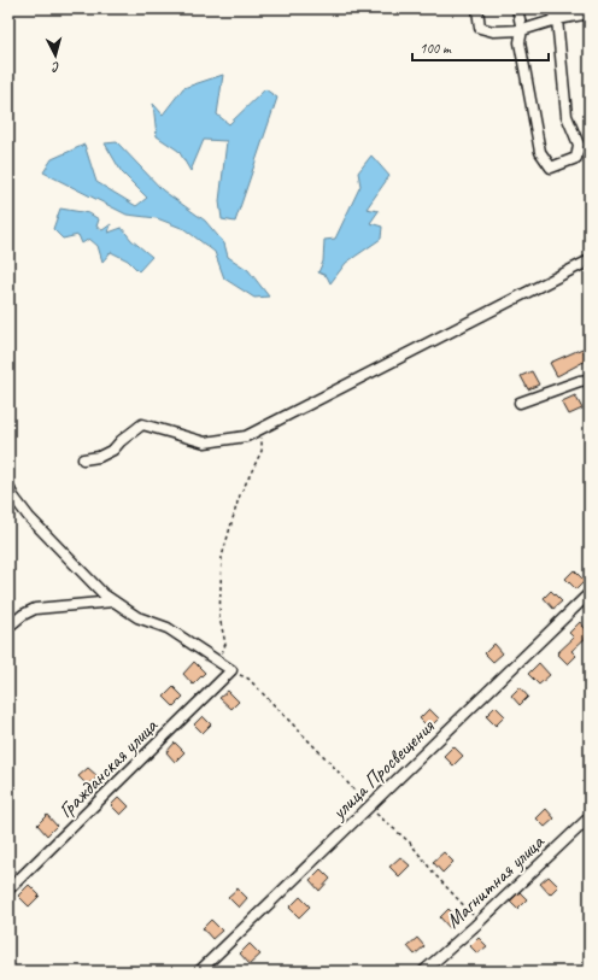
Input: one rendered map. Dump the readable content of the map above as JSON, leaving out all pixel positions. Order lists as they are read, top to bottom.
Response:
{
  "streets": {
    "street": ["Гражданская улица", "улица Просвещения", "Магнитная улица"]
  },
  "scale_bar": "100 m",
  "north": "bottom"
}
